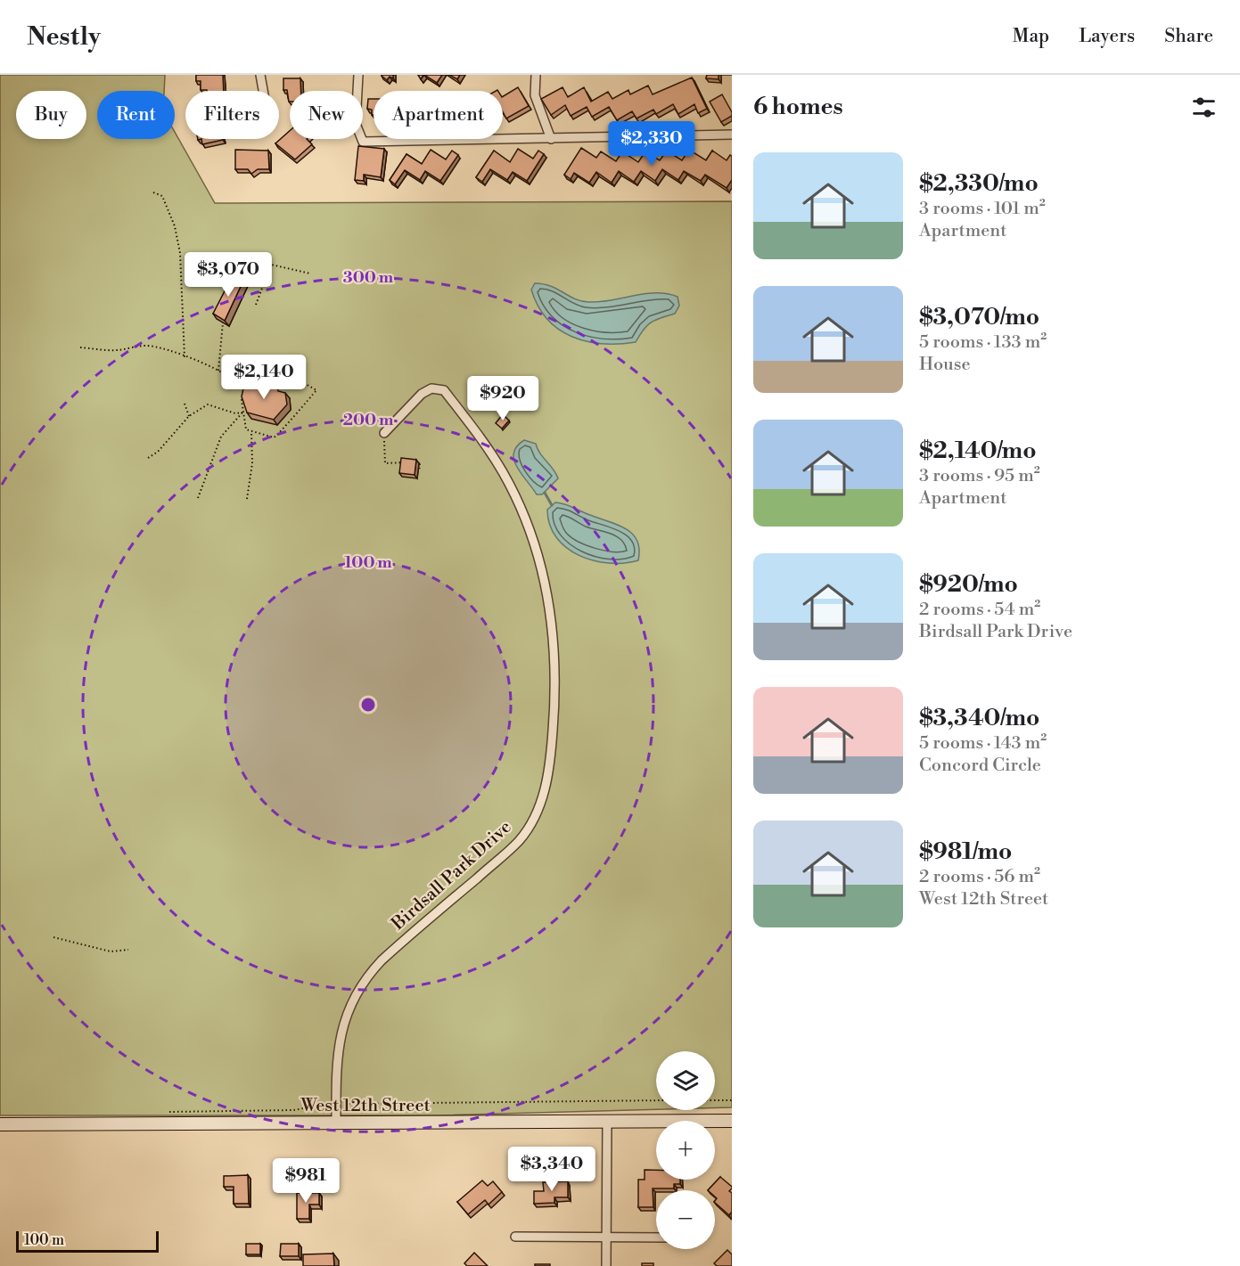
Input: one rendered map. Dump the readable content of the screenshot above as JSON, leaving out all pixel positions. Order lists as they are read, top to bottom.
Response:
{
  "streets": {
    "main road": ["West 12th Street"],
    "street": ["Birdsall Park Drive"]
  },
  "crossings": [
    ["Birdsall Park Drive", "West 12th Street"]
  ],
  "scale_bar": "100 m",
  "page": {
    "header": "Nestly",
    "nav": ["Map", "Layers", "Share"],
    "heading": "6 homes",
    "chip": [
      "Buy",
      "Rent",
      "Filters",
      "New",
      "Apartment"
    ],
    "price": [
      "$2,330",
      "$3,070",
      "$2,140",
      "$920",
      "$3,340",
      "$981"
    ],
    "list": [
      {
        "name": "$2,330/mo",
        "note": "3 rooms · 101 m² · Apartment"
      },
      {
        "name": "$3,070/mo",
        "note": "5 rooms · 133 m² · House"
      },
      {
        "name": "$2,140/mo",
        "note": "3 rooms · 95 m² · Apartment"
      },
      {
        "name": "$920/mo",
        "note": "2 rooms · 54 m² · Birdsall Park Drive"
      },
      {
        "name": "$3,340/mo",
        "note": "5 rooms · 143 m² · Concord Circle"
      },
      {
        "name": "$981/mo",
        "note": "2 rooms · 56 m² · West 12th Street"
      }
    ],
    "map_buttons": ["+", "−"],
    "scale": "100 m"
  },
  "rings": ["300 m", "200 m", "100 m"]
}
